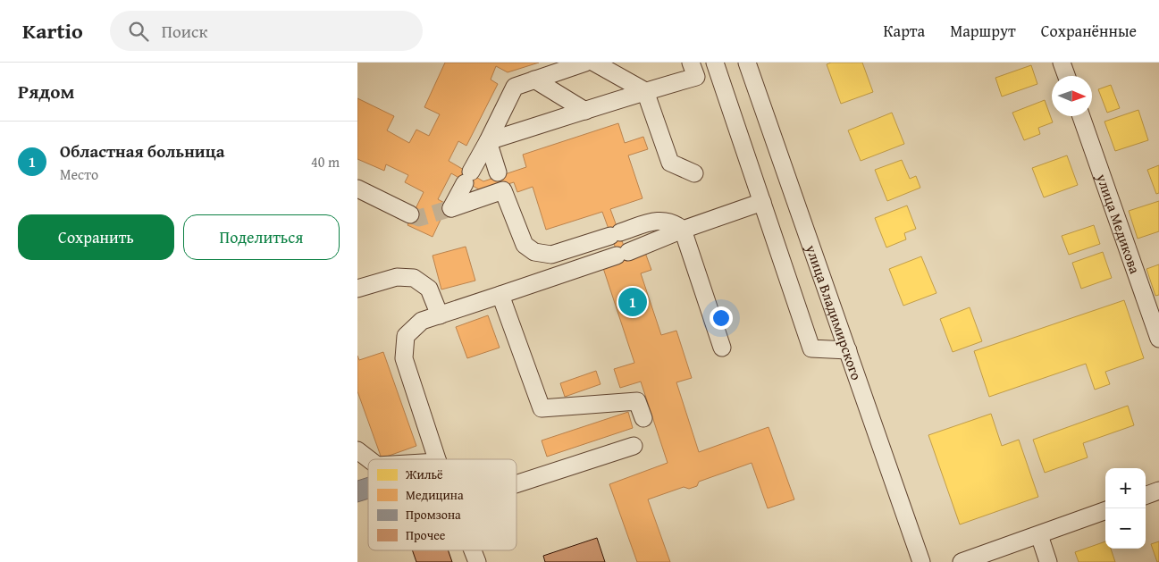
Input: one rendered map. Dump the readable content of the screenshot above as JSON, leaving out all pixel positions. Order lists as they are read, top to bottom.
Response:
{
  "streets": {
    "street": ["улица Медикова", "улица Владимирского"]
  },
  "legend": [
    "Жильё",
    "Медицина",
    "Промзона",
    "Прочее"
  ],
  "north": "right",
  "page": {
    "header": "Kartio",
    "search": "Поиск",
    "nav": ["Карта", "Маршрут", "Сохранённые"],
    "heading": "Рядом",
    "list": [
      {
        "mark": "1",
        "name": "Областная больница",
        "note": "Место",
        "value": "40 m"
      }
    ],
    "buttons": ["Сохранить", "Поделиться"],
    "pins": "1",
    "map_buttons": ["+", "−"]
  }
}
